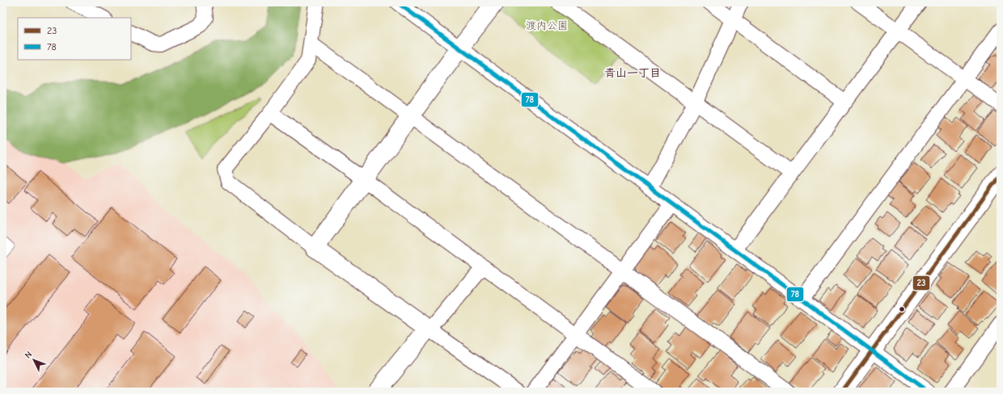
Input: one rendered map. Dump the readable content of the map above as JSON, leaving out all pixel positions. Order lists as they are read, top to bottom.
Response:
{
  "districts": ["青山一丁目"],
  "parks": ["渡内公園"],
  "lines": ["transit line 78", "transit line 23"],
  "legend": ["23", "78"],
  "north": "top left"
}
